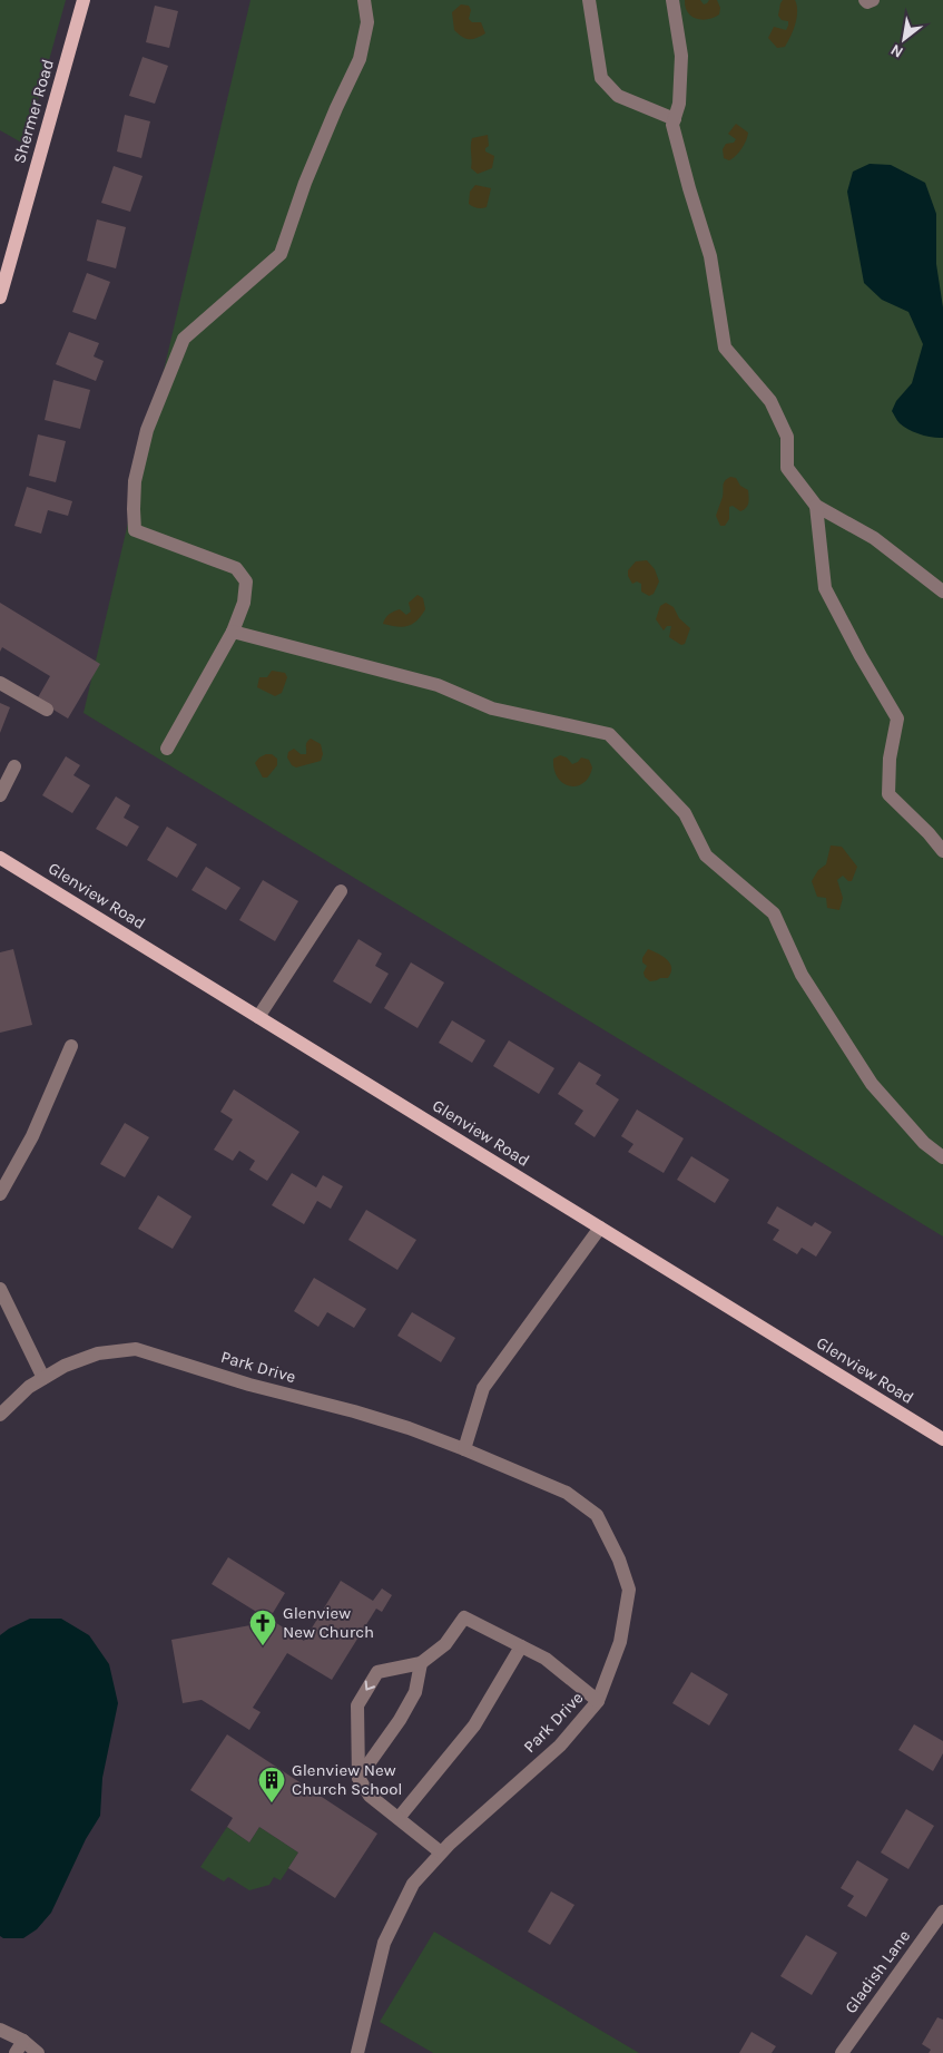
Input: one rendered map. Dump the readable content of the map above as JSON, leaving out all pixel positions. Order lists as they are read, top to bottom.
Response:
{
  "streets": {
    "main road": ["Shermer Road", "Glenview Road"],
    "street": ["Park Drive", "Gladish Lane"]
  },
  "places": {
    "church": ["Glenview New Church"],
    "building": ["Glenview New Church School"]
  },
  "north": "bottom left"
}
